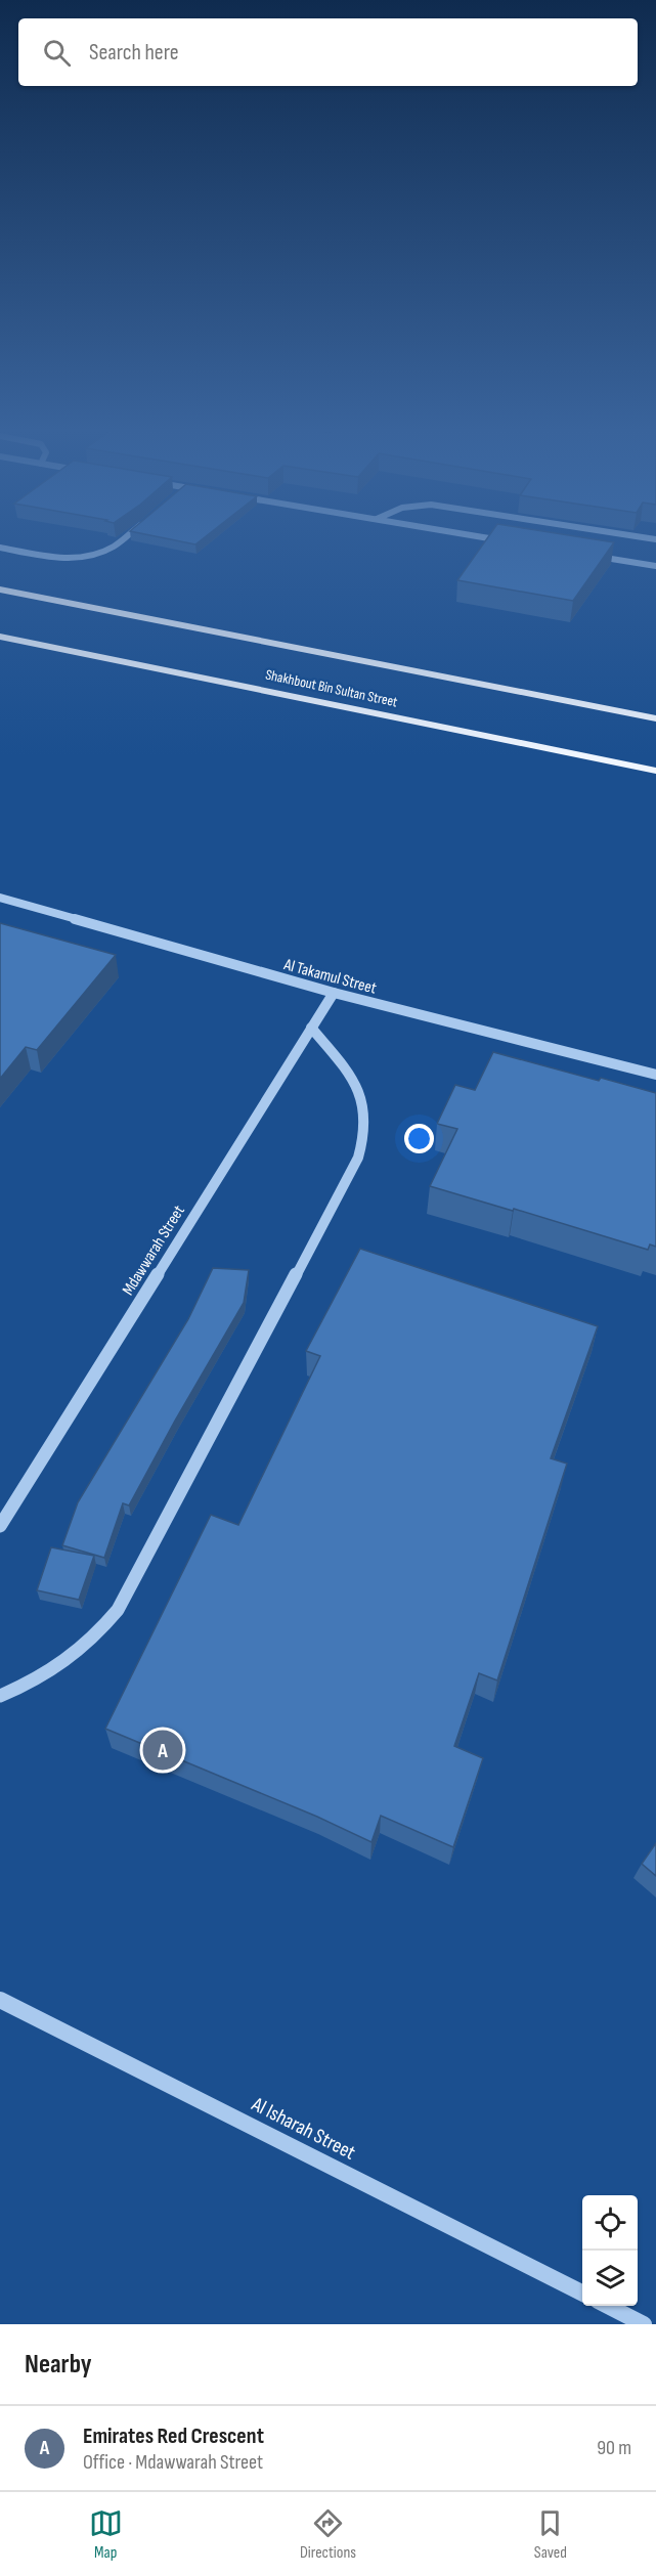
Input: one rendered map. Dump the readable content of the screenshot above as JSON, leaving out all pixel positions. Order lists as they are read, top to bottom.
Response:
{
  "streets": {
    "main road": ["Shakhbout Bin Sultan Street"],
    "street": ["Al Takamul Street", "Mdawwarah Street", "Al Isharah Street"]
  },
  "crossings": [
    ["Al Takamul Street", "Mdawwarah Street"]
  ],
  "page": {
    "search": "Search here",
    "pins": "A",
    "heading": "Nearby",
    "list": [
      {
        "mark": "A",
        "name": "Emirates Red Crescent",
        "note": "Office · Mdawwarah Street",
        "value": "90 m"
      }
    ],
    "nav": ["Map", "Directions", "Saved"]
  }
}
